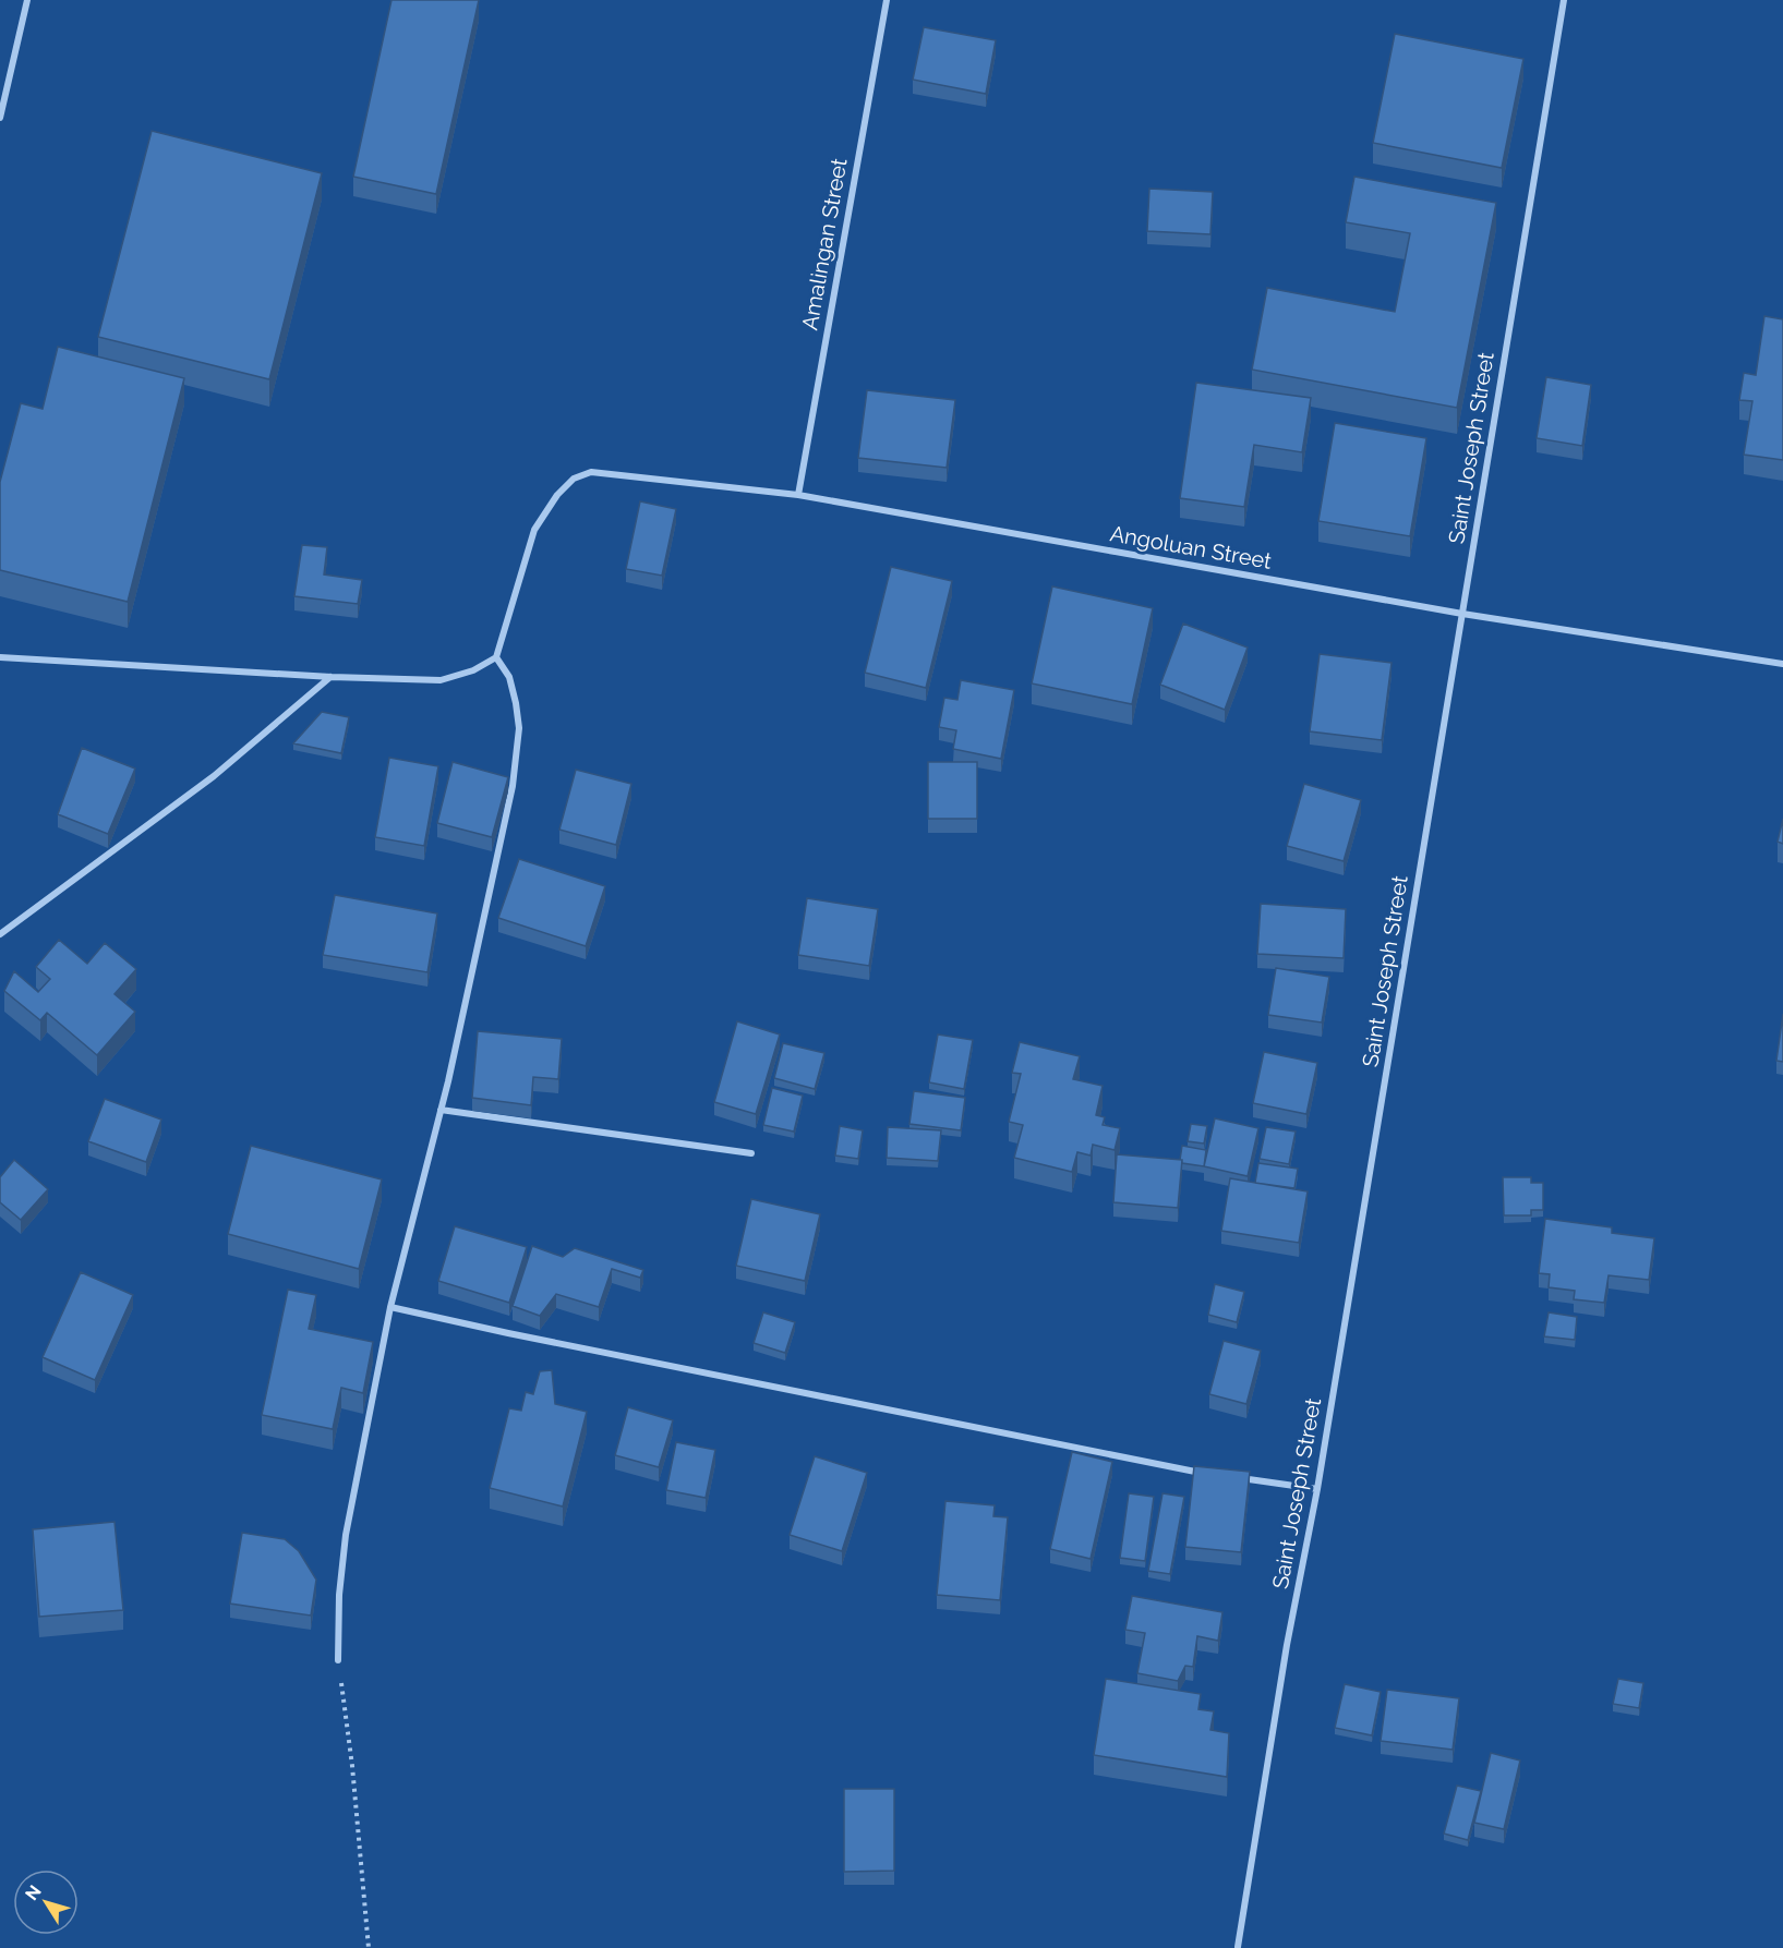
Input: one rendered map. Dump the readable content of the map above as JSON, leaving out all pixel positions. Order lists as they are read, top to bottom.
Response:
{
  "streets": {
    "street": ["Amalingan Street", "Saint Joseph Street", "Angoluan Street"]
  },
  "crossings": [
    ["Amalingan Street", "Angoluan Street"],
    ["Saint Joseph Street", "Angoluan Street"]
  ],
  "north": "top left"
}
